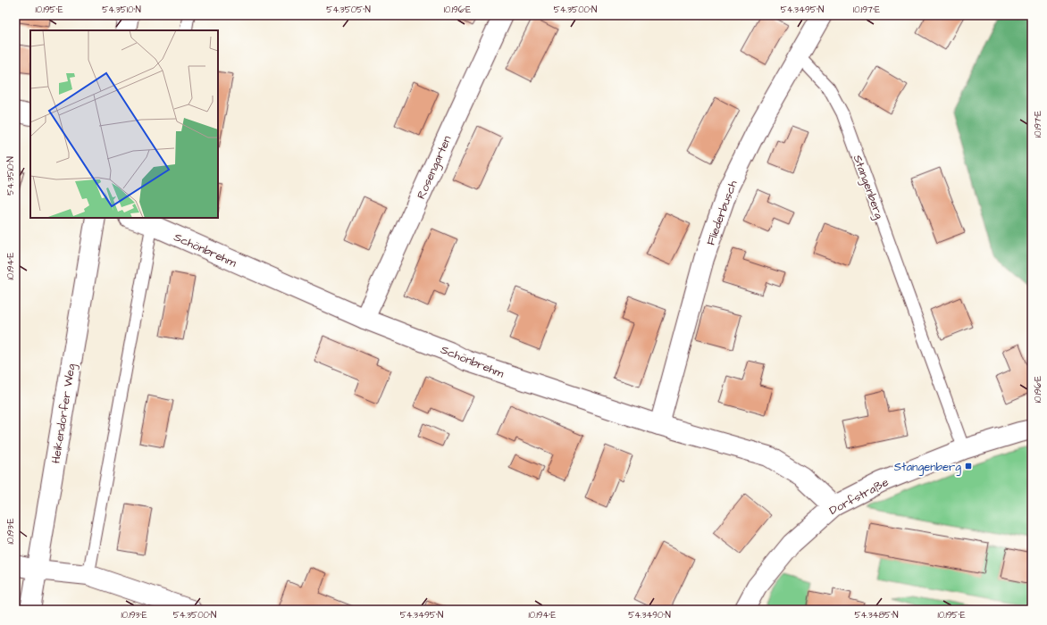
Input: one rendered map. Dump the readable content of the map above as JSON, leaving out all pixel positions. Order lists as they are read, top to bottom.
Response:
{
  "streets": {
    "street": [
      "Rosengarten",
      "Fliederbusch",
      "Schönbrehm",
      "Heikendorfer Weg",
      "Dorfstraße"
    ],
    "lane": ["Stangenberg"]
  },
  "crossings": [
    ["Rosengarten", "Schönbrehm"],
    ["Stangenberg", "Fliederbusch"],
    ["Stangenberg", "Dorfstraße"],
    ["Fliederbusch", "Schönbrehm"],
    ["Schönbrehm", "Dorfstraße"]
  ],
  "places": {
    "transit": ["Stangenberg"]
  },
  "coordinates": [
    "10.195°E",
    "54.3510°N",
    "54.3505°N",
    "10.196°E",
    "54.3500°N",
    "54.3495°N",
    "10.197°E",
    "10.194°E",
    "10.193°E",
    "54.3490°N",
    "54.3485°N"
  ]
}
